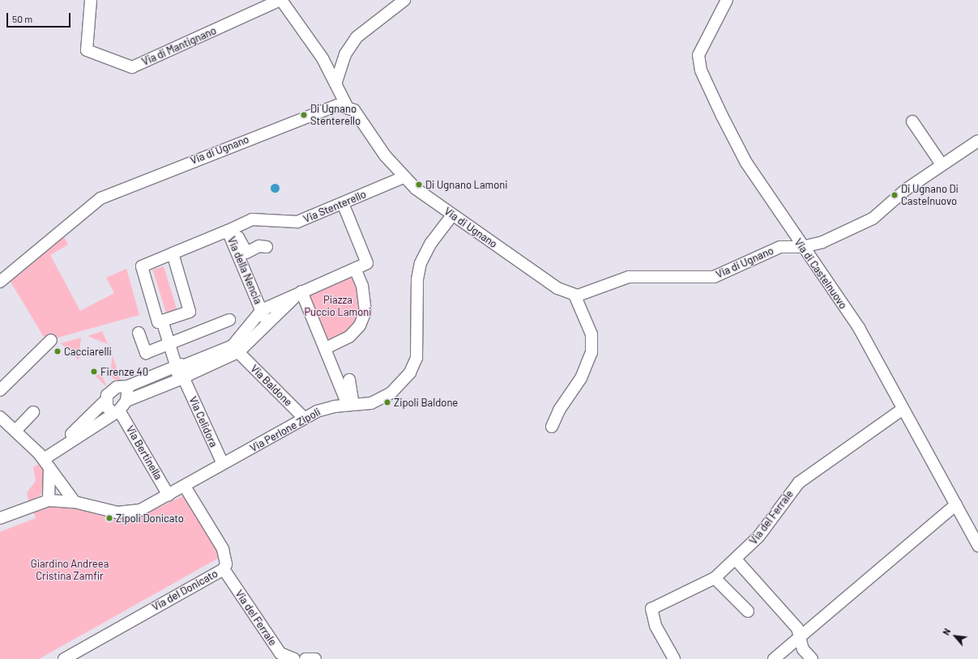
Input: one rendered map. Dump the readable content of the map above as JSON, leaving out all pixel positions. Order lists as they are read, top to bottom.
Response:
{
  "streets": {
    "street": [
      "Via di Mantignano",
      "Via di Ugnano",
      "Via Stenterello",
      "Via della Nencia",
      "Via di Castelnuovo",
      "Via Baldone",
      "Via Celidora",
      "Via Perlone Zipoli",
      "Via Bertinella",
      "Via del Ferrale",
      "Via del Donicato"
    ]
  },
  "crossings": [
    ["Via di Mantignano", "Via di Ugnano"],
    ["Via di Ugnano", "Via Stenterello"],
    ["Via di Ugnano", "Via di Castelnuovo"],
    ["Via di Ugnano", "Via Perlone Zipoli"],
    ["Via Stenterello", "Via della Nencia"],
    ["Via Stenterello", "Via Celidora"],
    ["Via di Castelnuovo", "Via del Ferrale"],
    ["Via Baldone", "Via Perlone Zipoli"],
    ["Via Celidora", "Via Perlone Zipoli"],
    ["Via Perlone Zipoli", "Via Bertinella"],
    ["Via Perlone Zipoli", "Via del Donicato"],
    ["Via del Ferrale", "Via del Donicato"]
  ],
  "parks": ["Piazza Puccio Lamoni", "Giardino Andreea Cristina Zamfir"],
  "places": [
    "Di Ugnano Stenterello",
    "Di Ugnano Lamoni",
    "Di Ugnano Di Castelnuovo",
    "Cacciarelli",
    "Firenze 40",
    "Zipoli Baldone",
    "Zipoli Donicato"
  ],
  "scale_bar": "50 m",
  "north": "top left"
}
